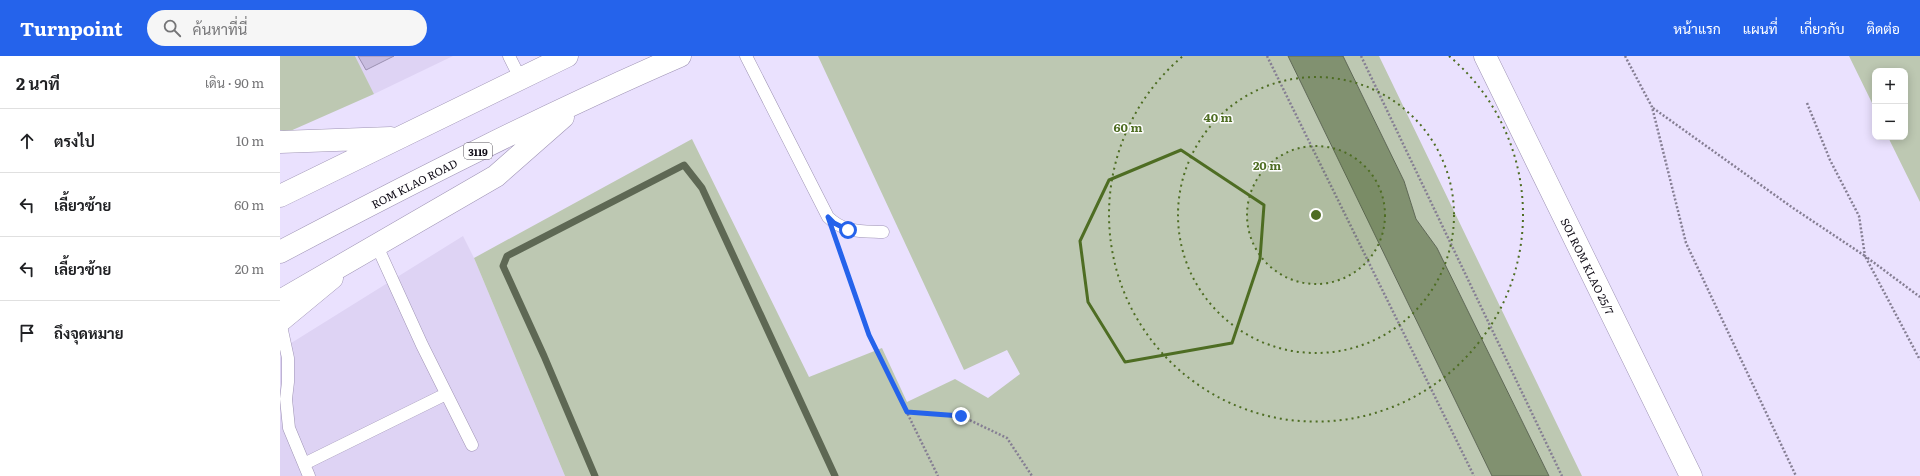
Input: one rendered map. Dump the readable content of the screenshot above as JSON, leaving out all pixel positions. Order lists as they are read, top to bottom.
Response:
{
  "streets": {
    "main road": ["3119", "ROM KLAO ROAD", "SOI ROM KLAO 25/7"]
  },
  "page": {
    "header": "Turnpoint",
    "search": "ค้นหาที่นี่",
    "nav": [
      "หน้าแรก",
      "แผนที่",
      "เกี่ยวกับ",
      "ติดต่อ"
    ],
    "heading": ["2 นาที", "เดิน · 90 m"],
    "map_buttons": ["+", "−"],
    "list": [
      ["ตรงไป", "10 m"],
      ["เลี้ยวซ้าย", "60 m"],
      ["เลี้ยวซ้าย", "20 m"],
      "ถึงจุดหมาย"
    ]
  },
  "rings": ["40 m", "60 m", "20 m"]
}
